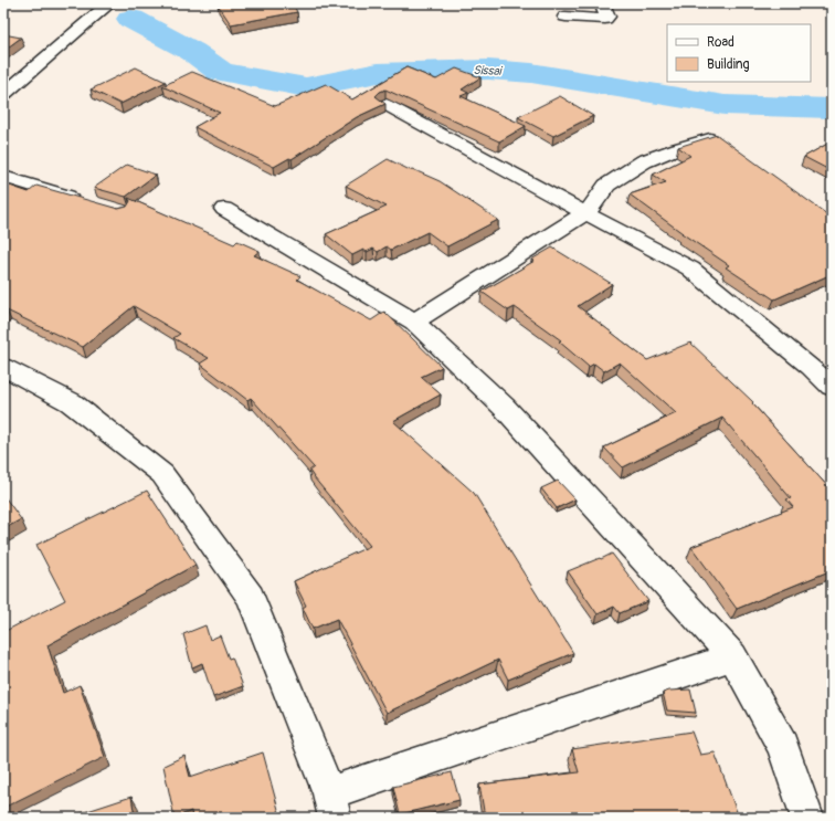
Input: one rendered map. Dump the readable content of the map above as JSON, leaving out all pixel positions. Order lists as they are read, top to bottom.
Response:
{
  "water": ["Sissai"],
  "legend": ["Road", "Building"]
}
